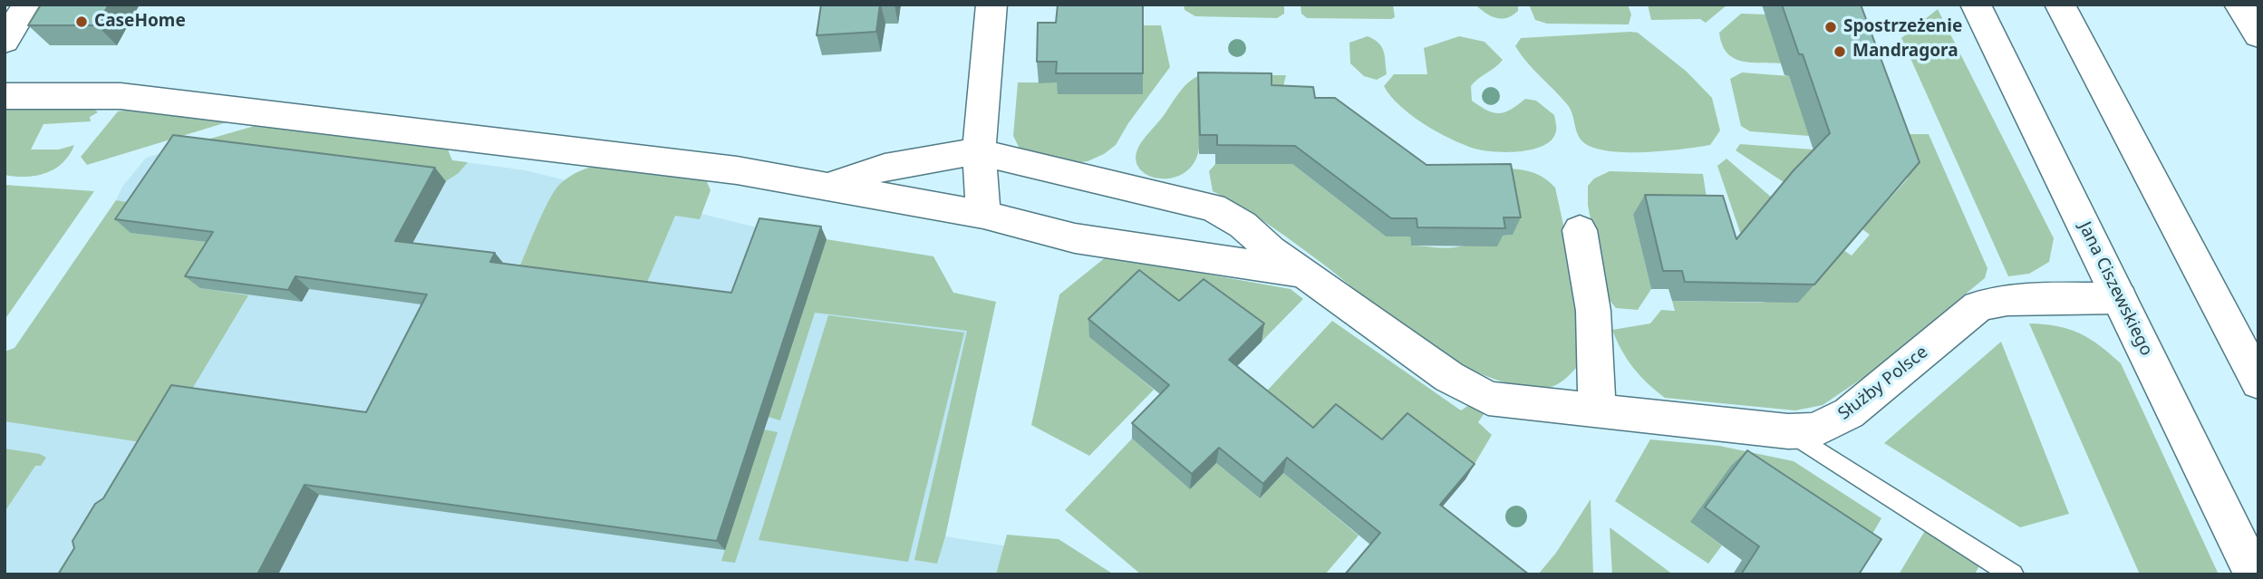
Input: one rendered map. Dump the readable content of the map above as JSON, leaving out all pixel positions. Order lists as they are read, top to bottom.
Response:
{
  "streets": {
    "street": ["Jana Ciszewskiego", "Służby Polsce"]
  },
  "crossings": [
    ["Jana Ciszewskiego", "Służby Polsce"]
  ],
  "places": ["CaseHome", "Spostrzeżenie", "Mandragora"]
}
